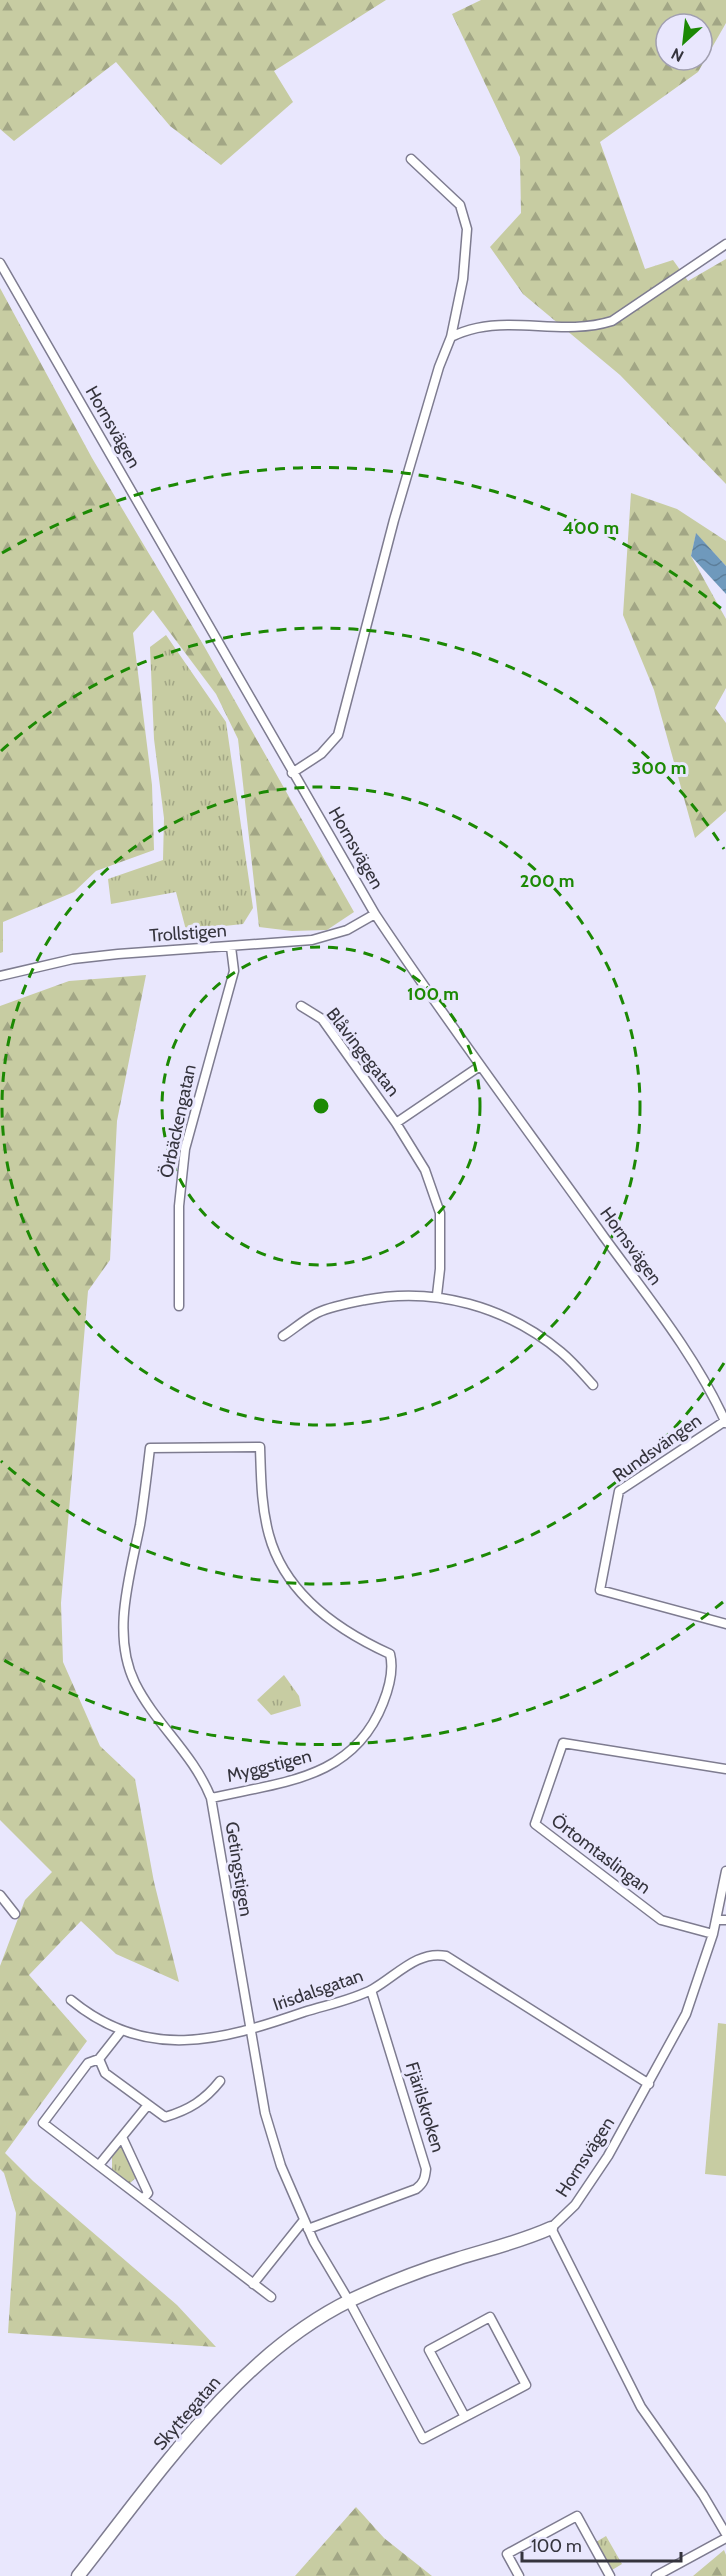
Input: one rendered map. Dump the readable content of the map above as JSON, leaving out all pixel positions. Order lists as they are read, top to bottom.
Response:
{
  "streets": {
    "street": [
      "Hornsvägen",
      "Trollstigen",
      "Blåvingegatan",
      "Örbäckengatan",
      "Rundsvängen",
      "Myggstigen",
      "Örtomtaslingan",
      "Getingstigen",
      "Irisdalsgatan",
      "Fjärilskroken",
      "Skyttegatan"
    ]
  },
  "crossings": [
    ["Hornsvägen", "Trollstigen"],
    ["Hornsvägen", "Blåvingegatan"],
    ["Hornsvägen", "Rundsvängen"],
    ["Hornsvägen", "Örtomtaslingan"],
    ["Hornsvägen", "Irisdalsgatan"],
    ["Hornsvägen", "Skyttegatan"],
    ["Trollstigen", "Örbäckengatan"],
    ["Myggstigen", "Getingstigen"],
    ["Getingstigen", "Irisdalsgatan"],
    ["Getingstigen", "Fjärilskroken"],
    ["Getingstigen", "Skyttegatan"],
    ["Irisdalsgatan", "Fjärilskroken"]
  ],
  "scale_bar": "100 m",
  "north": "bottom left",
  "rings": [
    "400 m",
    "300 m",
    "200 m",
    "100 m"
  ]
}
